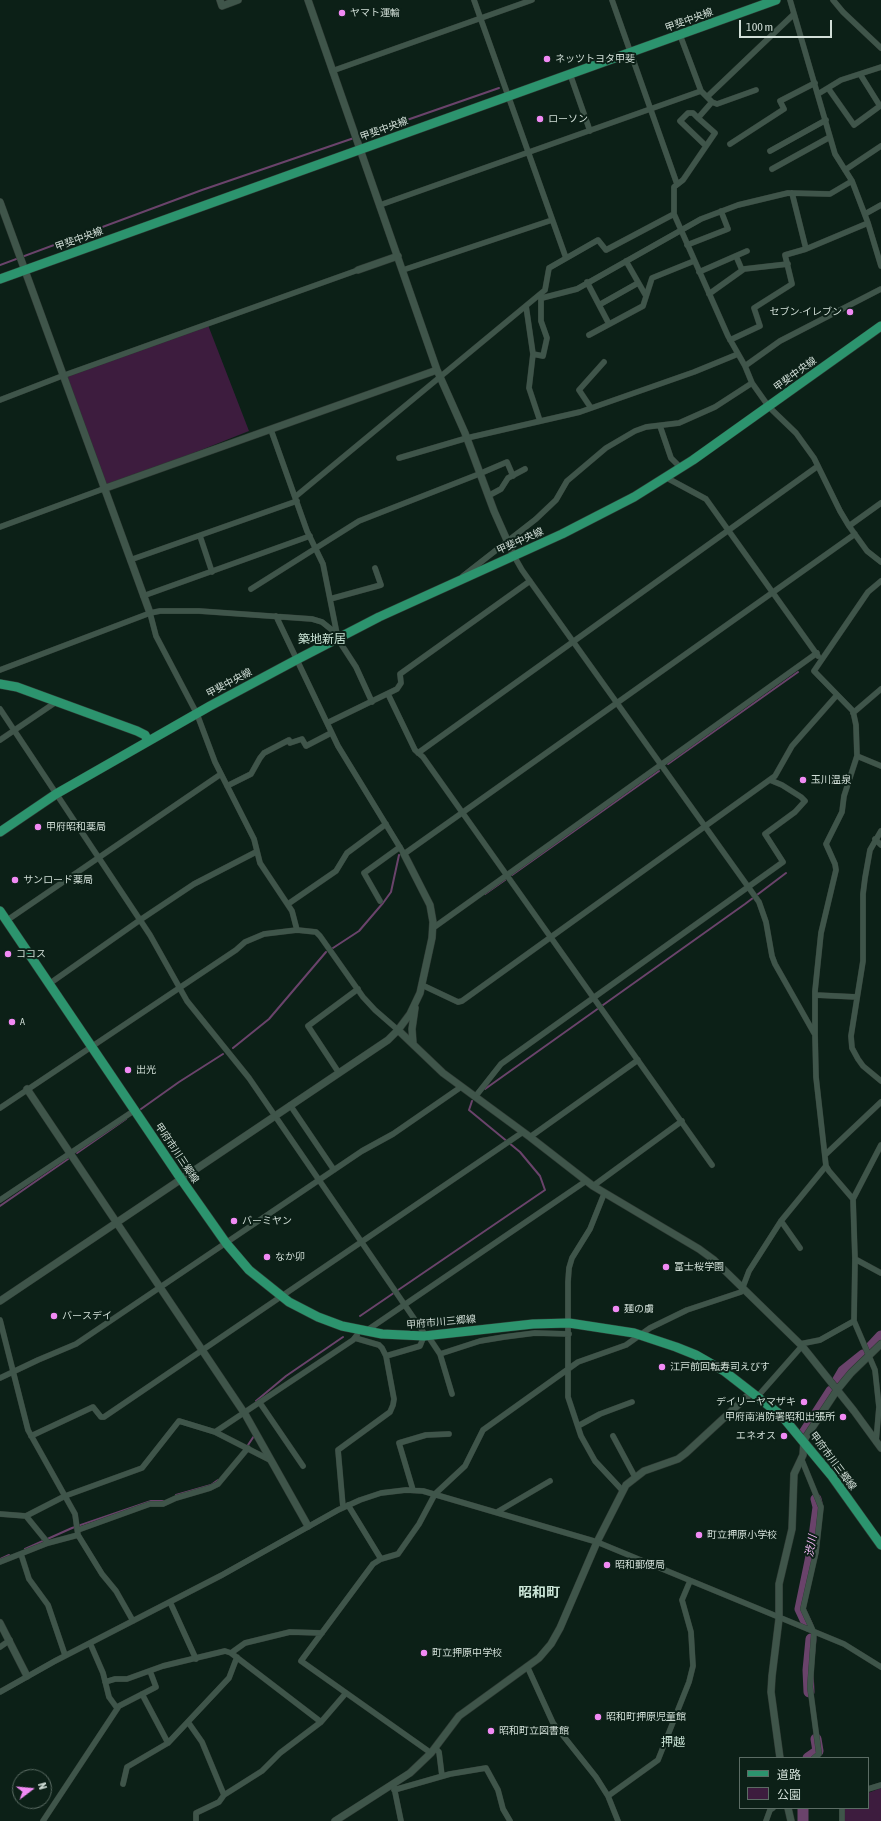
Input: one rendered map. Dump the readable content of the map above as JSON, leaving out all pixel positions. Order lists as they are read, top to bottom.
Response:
{
  "streets": {
    "main road": ["甲斐中央線", "甲府市川三郷線"]
  },
  "districts": ["築地新居", "昭和町", "押越"],
  "water": ["渋川"],
  "places": [
    "ヤマト運輸",
    "ネッツトヨタ甲斐",
    "ローソン",
    "セブン-イレブン",
    "玉川温泉",
    "甲府昭和薬局",
    "サンロード薬局",
    "ココス",
    "A",
    "出光",
    "バーミヤン",
    "なか卯",
    "富士桜学園",
    "麺の虜",
    "バースデイ",
    "江戸前回転寿司えびす",
    "デイリーヤマザキ",
    "甲府南消防署昭和出張所",
    "エネオス",
    "町立押原小学校",
    "昭和郵便局",
    "町立押原中学校",
    "昭和町押原児童館",
    "昭和町立図書館"
  ],
  "legend": ["道路", "公園"],
  "scale_bar": "100 m",
  "north": "right"
}
